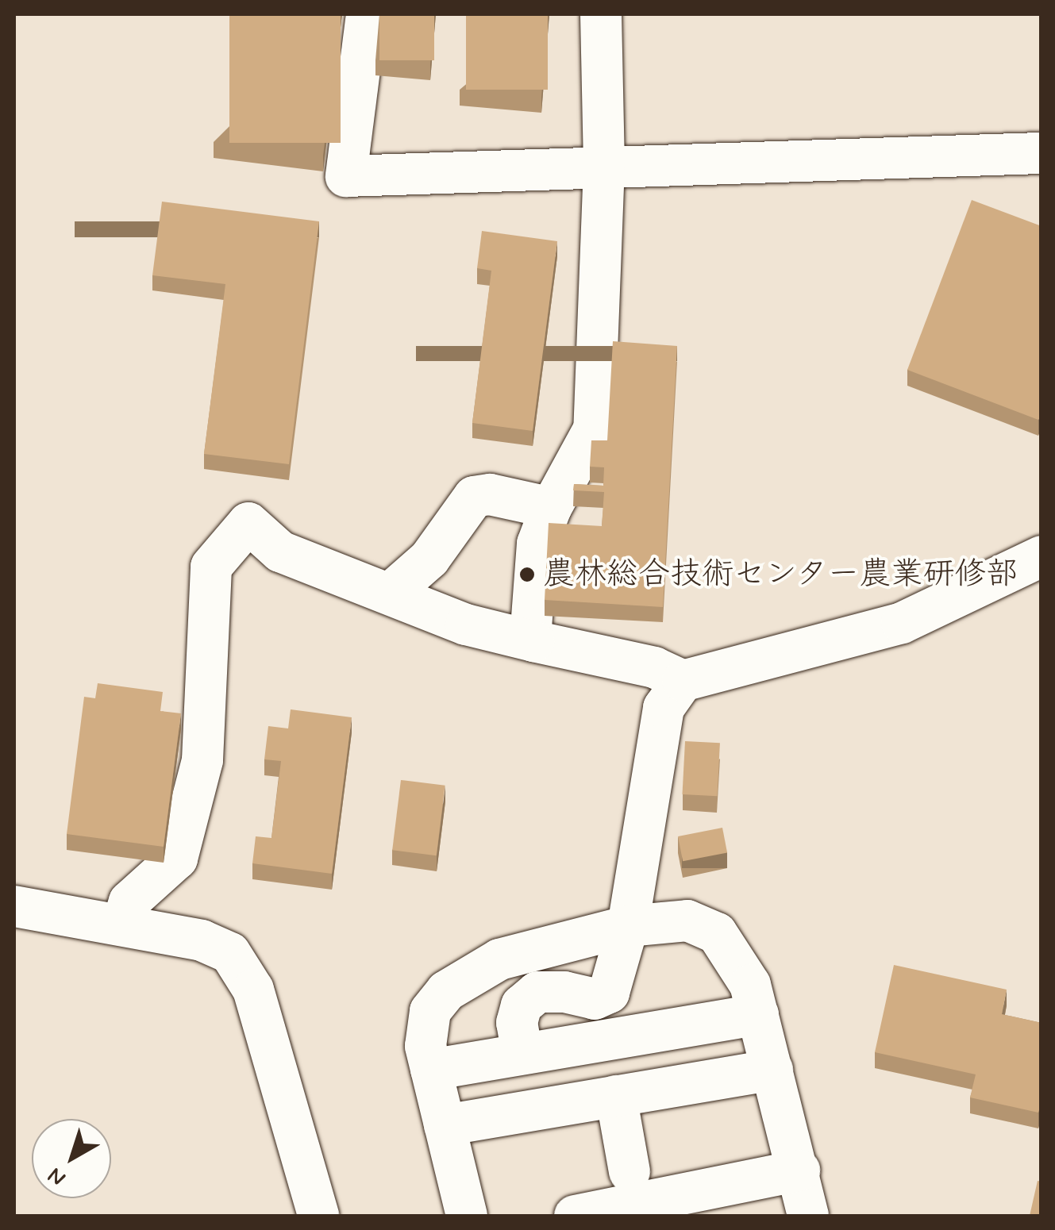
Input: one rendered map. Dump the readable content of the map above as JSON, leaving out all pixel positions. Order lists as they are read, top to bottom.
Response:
{
  "places": ["農林総合技術センター農業研修部"],
  "north": "bottom left"
}
